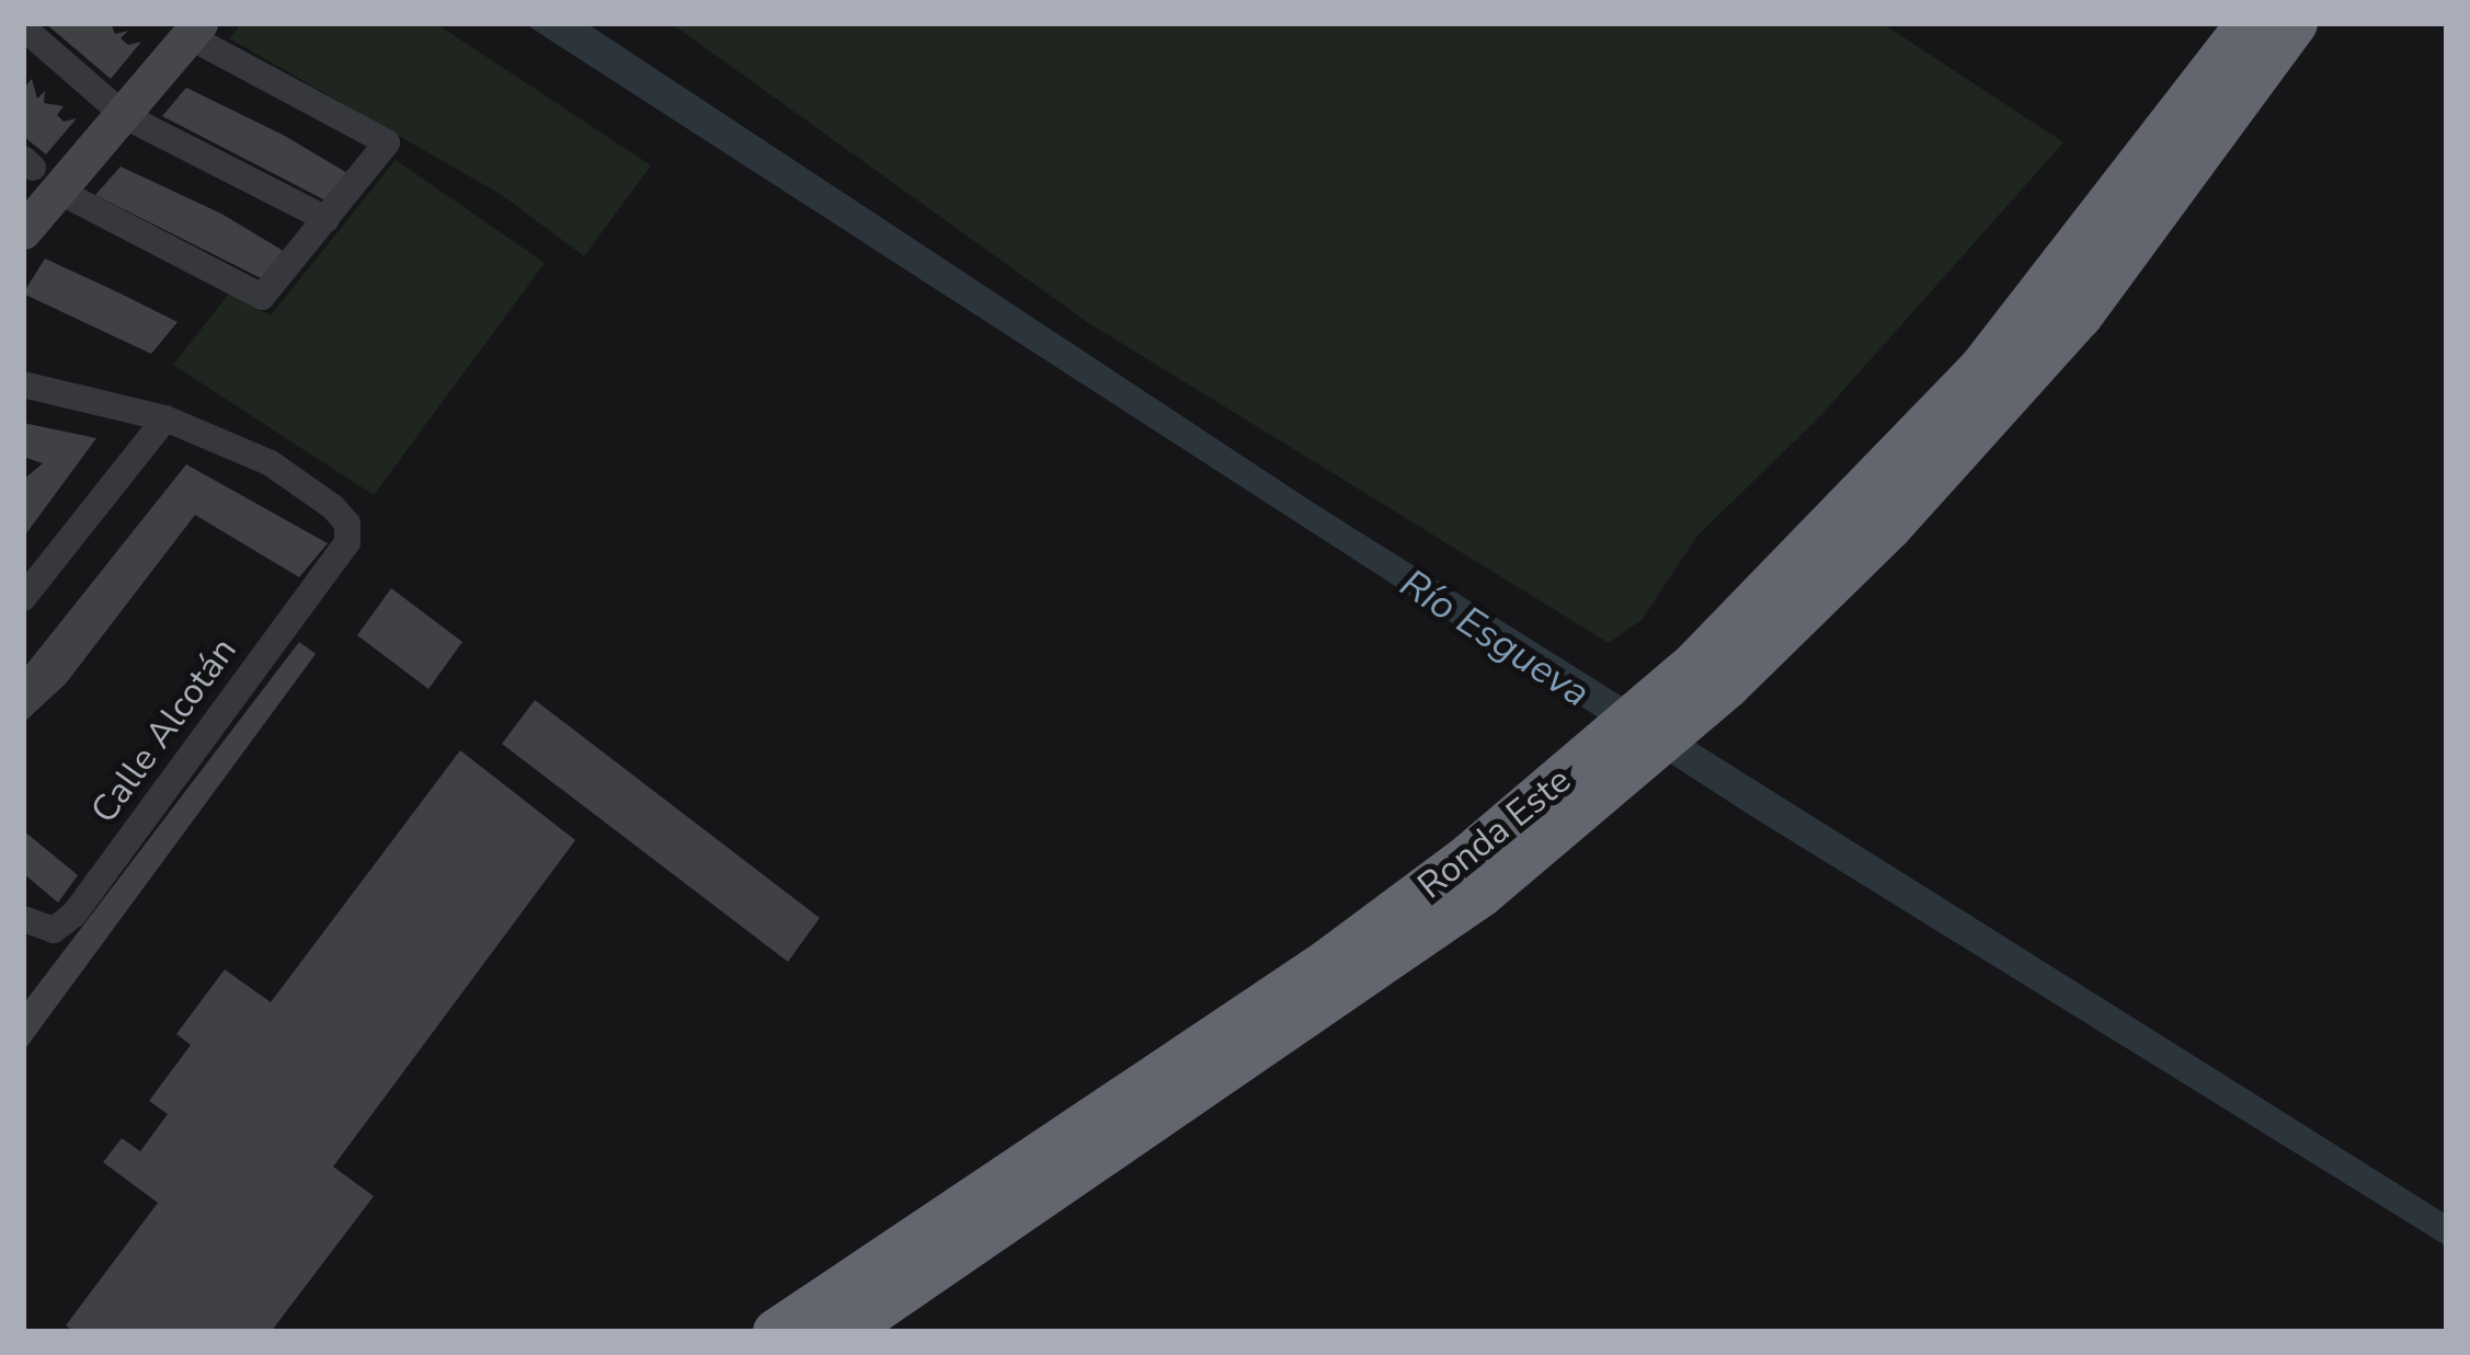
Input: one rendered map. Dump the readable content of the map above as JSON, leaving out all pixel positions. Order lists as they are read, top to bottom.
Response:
{
  "streets": {
    "highway": ["Ronda Este"],
    "street": ["Calle Alcotán"]
  },
  "water": ["Río Esgueva"]
}
